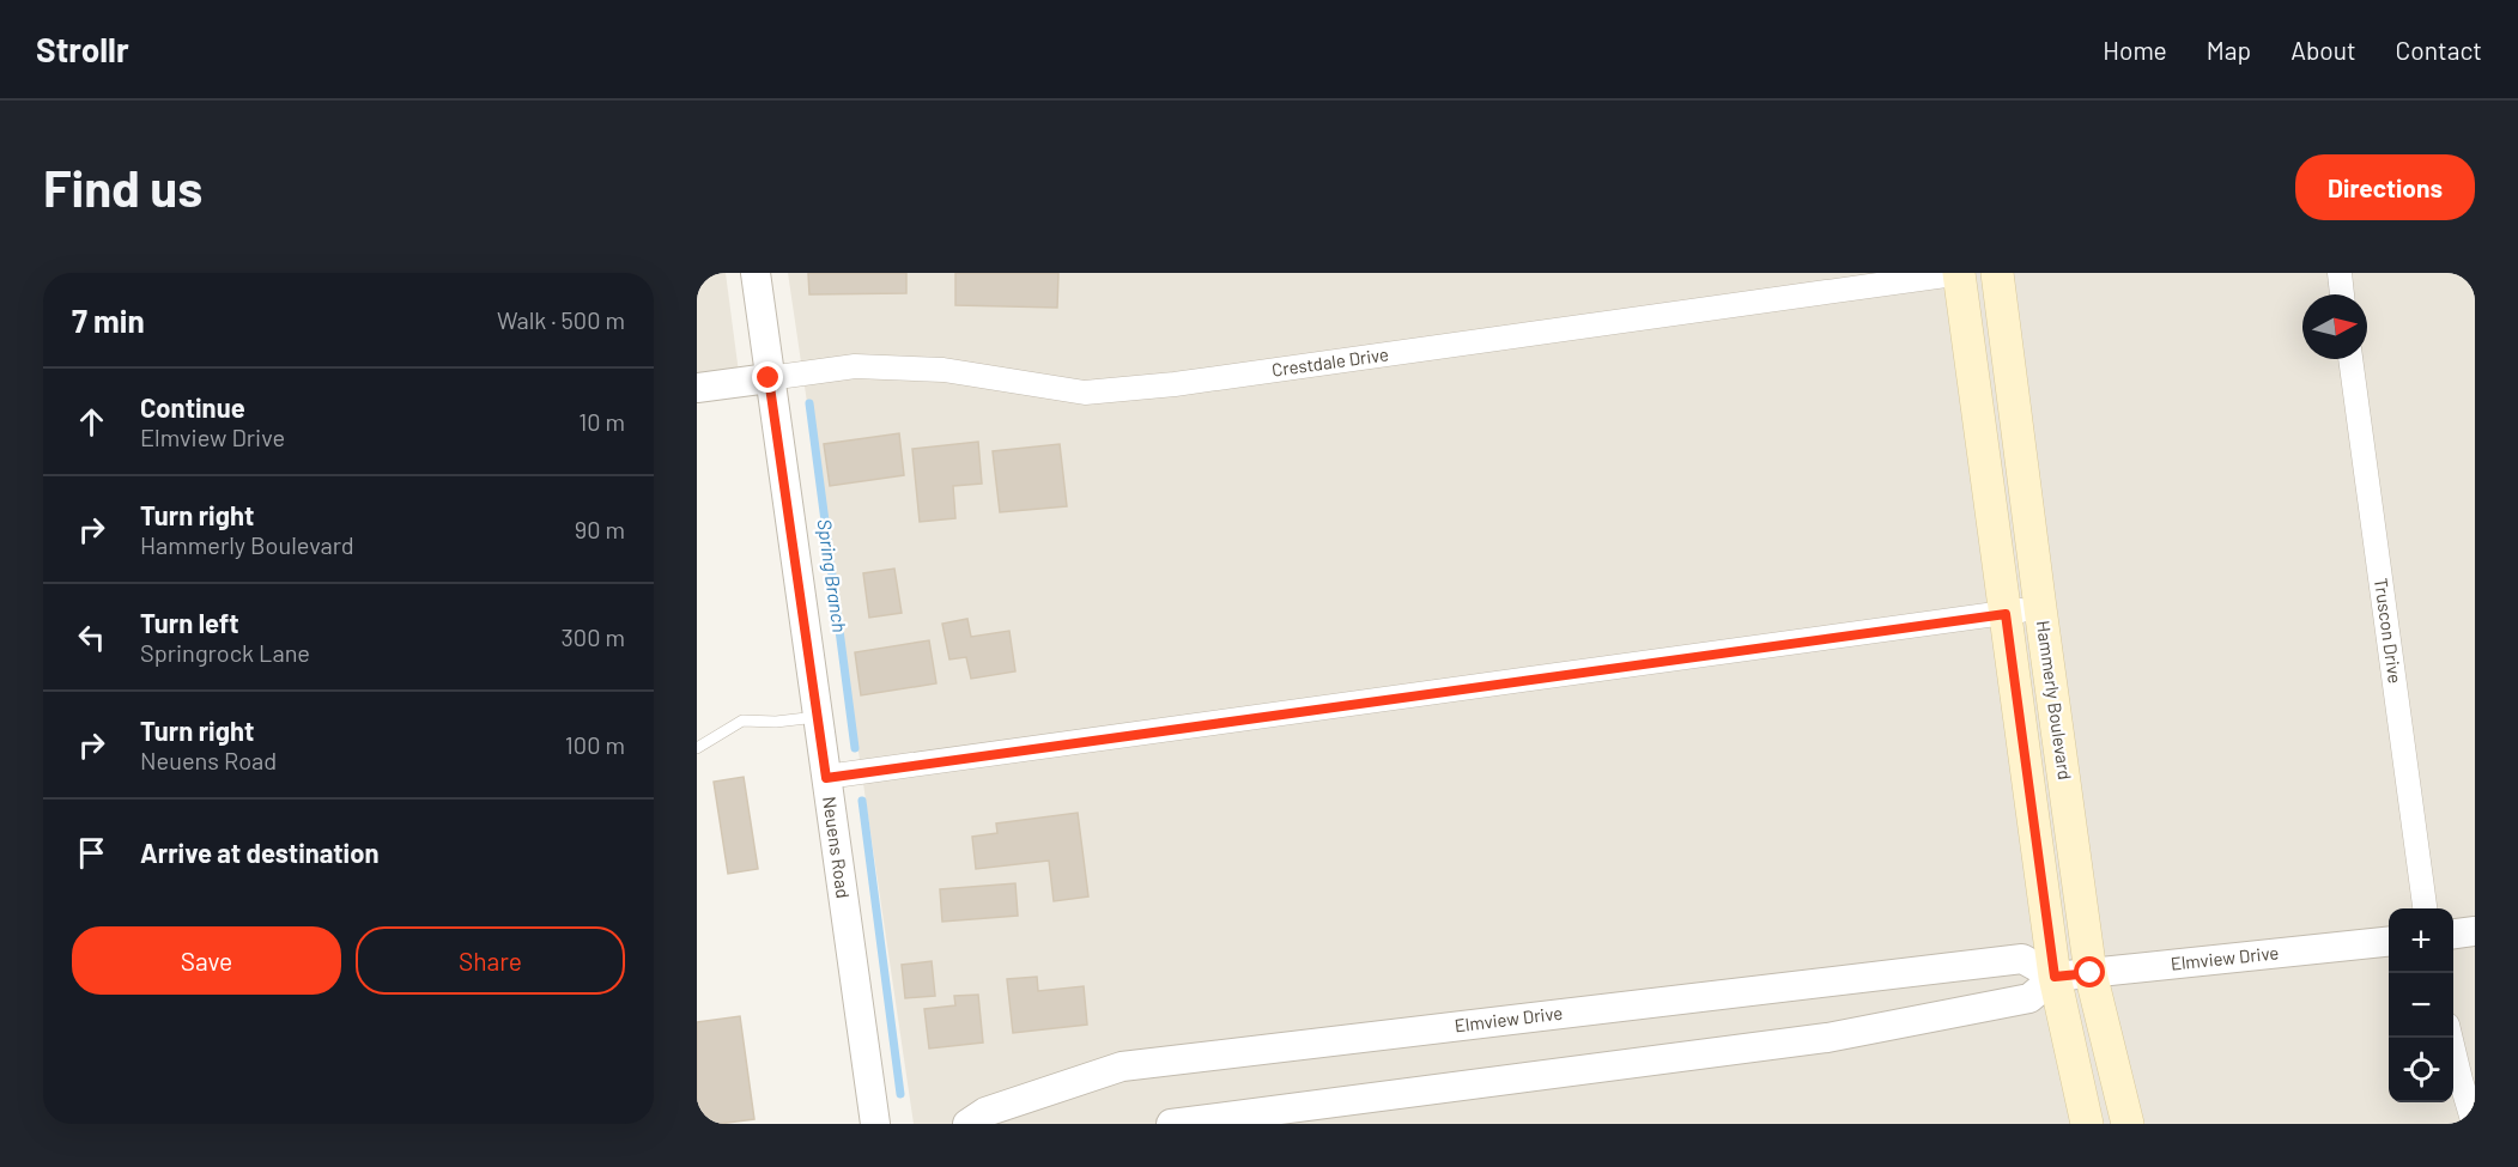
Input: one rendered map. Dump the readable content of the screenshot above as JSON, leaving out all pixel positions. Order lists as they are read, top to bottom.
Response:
{
  "streets": {
    "main road": ["Hammerly Boulevard"],
    "street": [
      "Crestdale Drive",
      "Truscon Drive",
      "Neuens Road",
      "Elmview Drive"
    ]
  },
  "crossings": [
    ["Crestdale Drive", "Hammerly Boulevard"],
    ["Crestdale Drive", "Neuens Road"],
    ["Hammerly Boulevard", "Elmview Drive"]
  ],
  "water": ["Spring Branch"],
  "north": "right",
  "page": {
    "header": "Strollr",
    "nav": [
      "Home",
      "Map",
      "About",
      "Contact"
    ],
    "buttons": [
      "Directions",
      ["Save", "Share"]
    ],
    "title": "Find us",
    "heading": ["7 min", "Walk · 500 m"],
    "list": [
      ["Continue", "Elmview Drive", "10 m"],
      ["Turn right", "Hammerly Boulevard", "90 m"],
      ["Turn left", "Springrock Lane", "300 m"],
      ["Turn right", "Neuens Road", "100 m"],
      "Arrive at destination"
    ],
    "map_buttons": ["+", "−"]
  }
}
